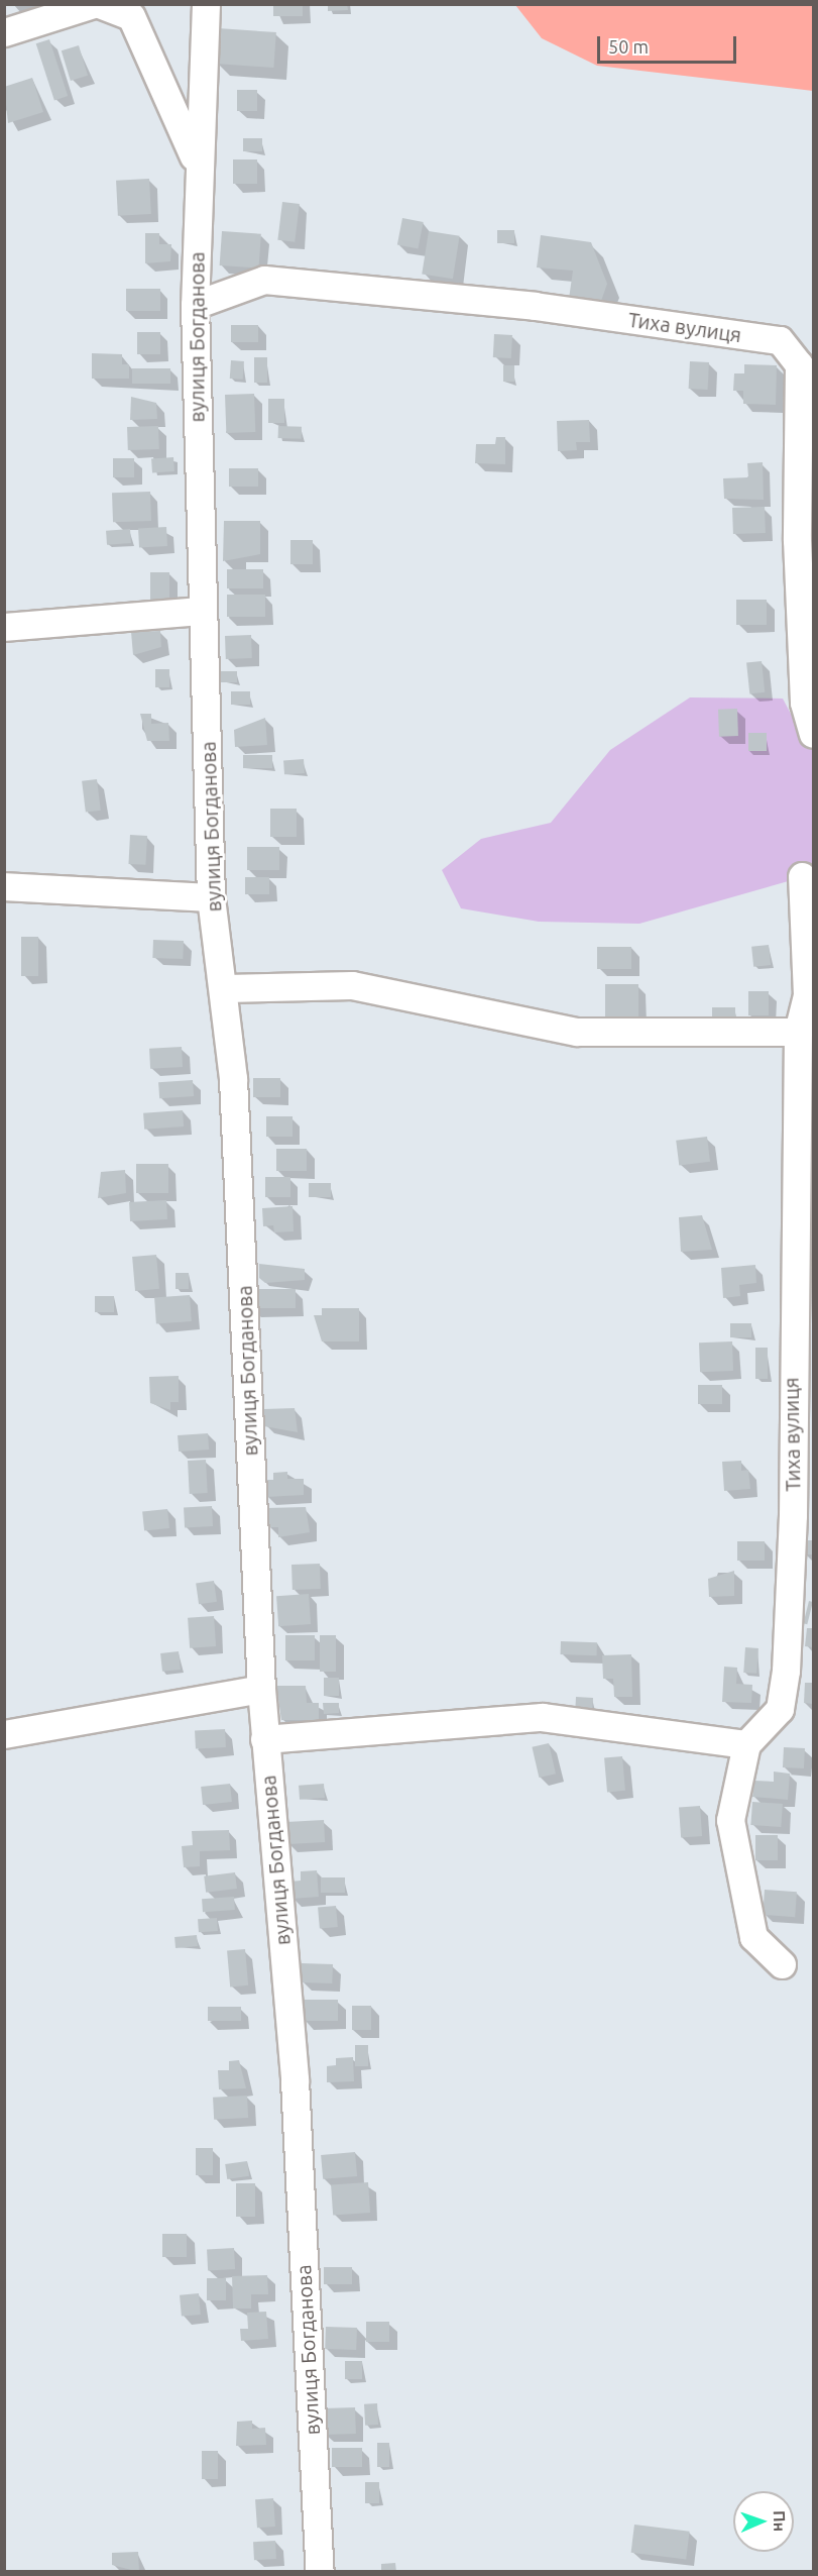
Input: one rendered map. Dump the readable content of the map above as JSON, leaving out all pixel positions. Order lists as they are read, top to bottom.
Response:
{
  "streets": {
    "street": ["Тиха вулиця", "вулиця Богданова"]
  },
  "crossings": [
    ["Тиха вулиця", "вулиця Богданова"]
  ],
  "scale_bar": "50 m",
  "north": "right"
}
